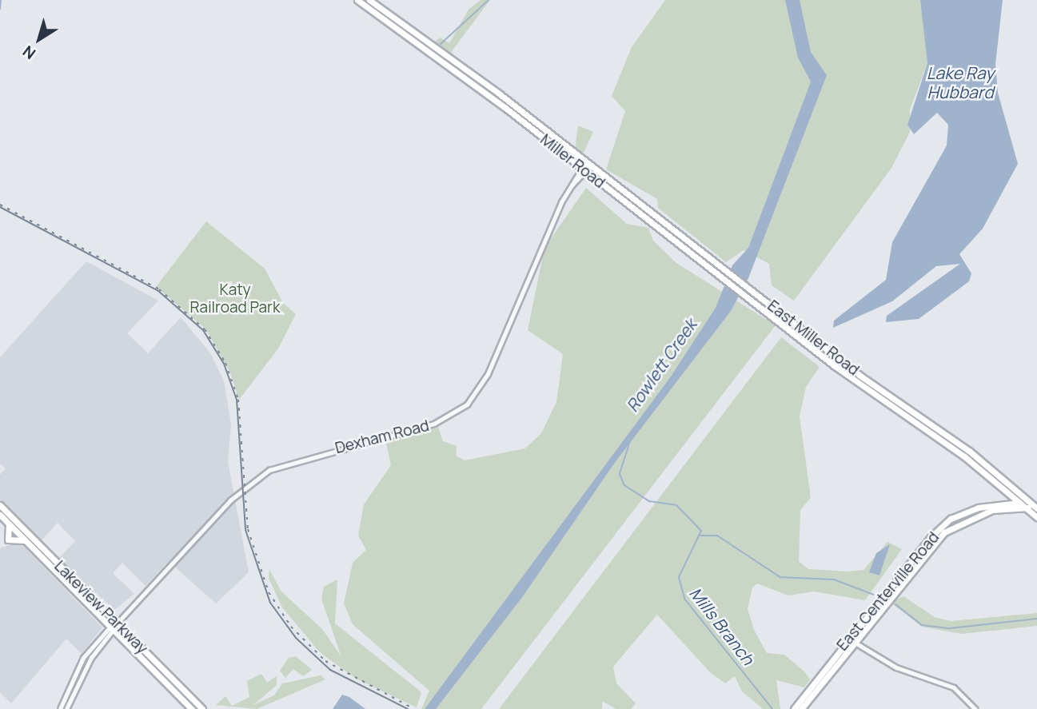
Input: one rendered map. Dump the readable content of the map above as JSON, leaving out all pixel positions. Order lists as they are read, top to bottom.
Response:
{
  "streets": {
    "main road": [
      "Miller Road",
      "East Miller Road",
      "East Centerville Road",
      "Lakeview Parkway"
    ],
    "street": ["Dexham Road"]
  },
  "crossings": [
    ["Miller Road", "East Miller Road"],
    ["Miller Road", "Dexham Road"],
    ["East Miller Road", "Dexham Road"],
    ["East Miller Road", "East Centerville Road"],
    ["Dexham Road", "Lakeview Parkway"]
  ],
  "water": ["Lake Ray Hubbard", "Rowlett Creek", "Mills Branch"],
  "parks": ["Katy Railroad Park"],
  "north": "bottom left"
}
